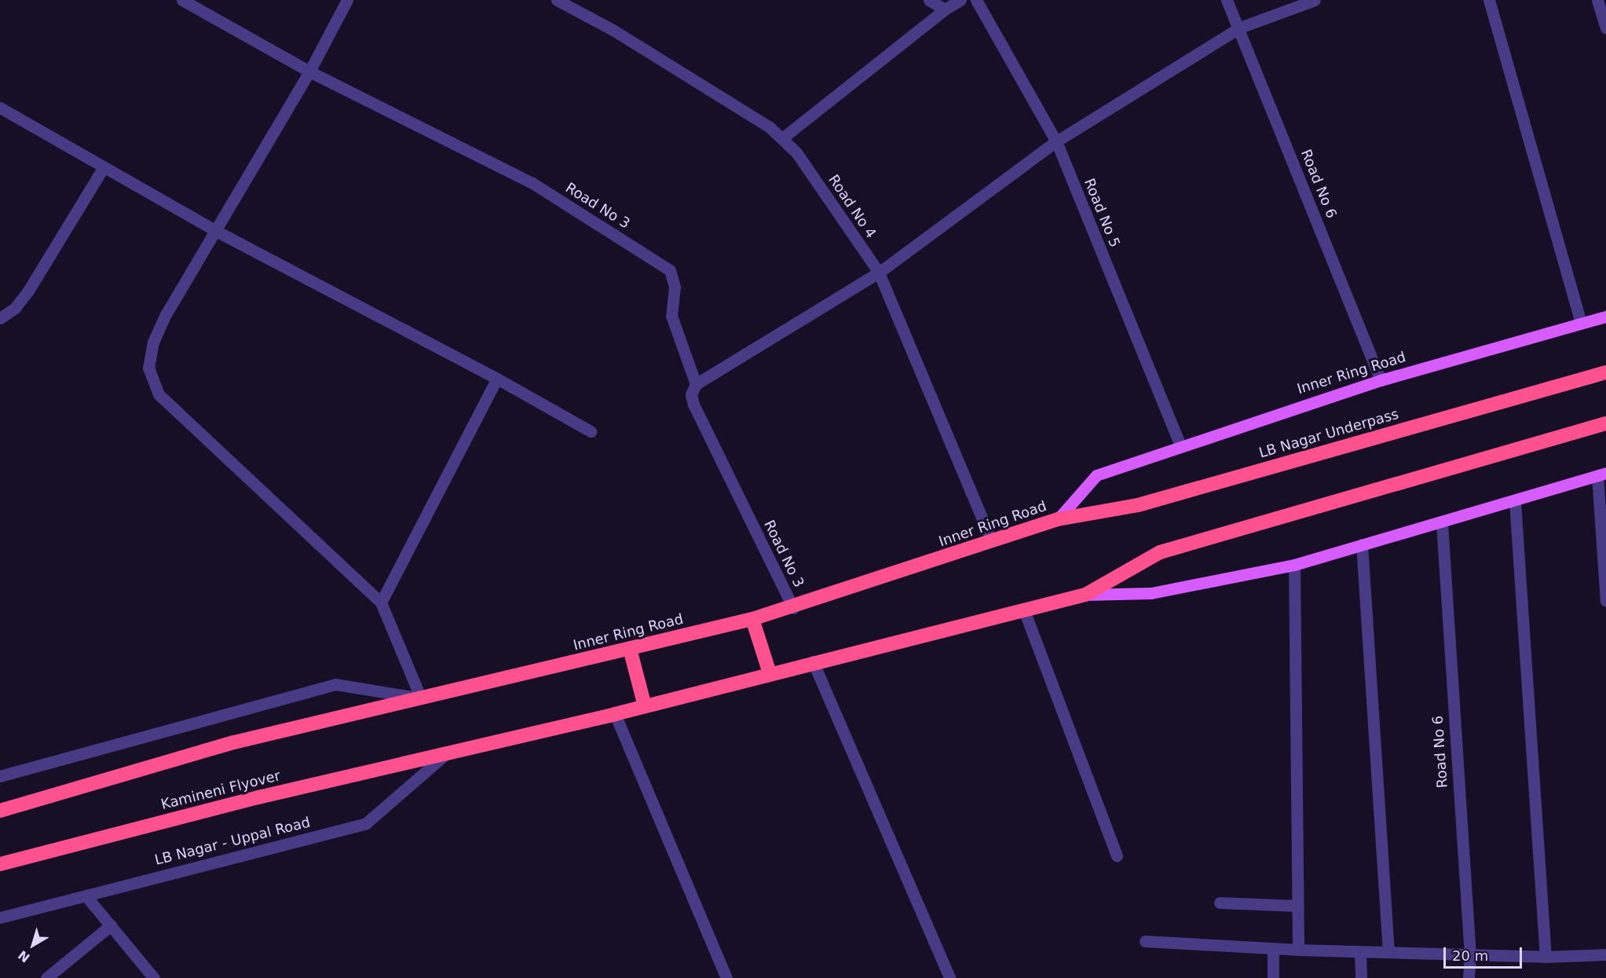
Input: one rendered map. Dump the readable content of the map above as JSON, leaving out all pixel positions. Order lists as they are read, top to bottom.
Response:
{
  "streets": {
    "highway": ["Inner Ring Road", "LB Nagar Underpass", "Kamineni Flyover"],
    "street": [
      "Road No 6",
      "Road No 3",
      "Road No 4",
      "Road No 5",
      "LB Nagar - Uppal Road"
    ]
  },
  "crossings": [
    ["Road No 6", "Inner Ring Road"],
    ["Road No 3", "Inner Ring Road"],
    ["Road No 4", "Inner Ring Road"],
    ["Road No 5", "Inner Ring Road"],
    ["Inner Ring Road", "LB Nagar Underpass"],
    ["Kamineni Flyover", "LB Nagar - Uppal Road"]
  ],
  "scale_bar": "20 m",
  "north": "bottom left"
}
